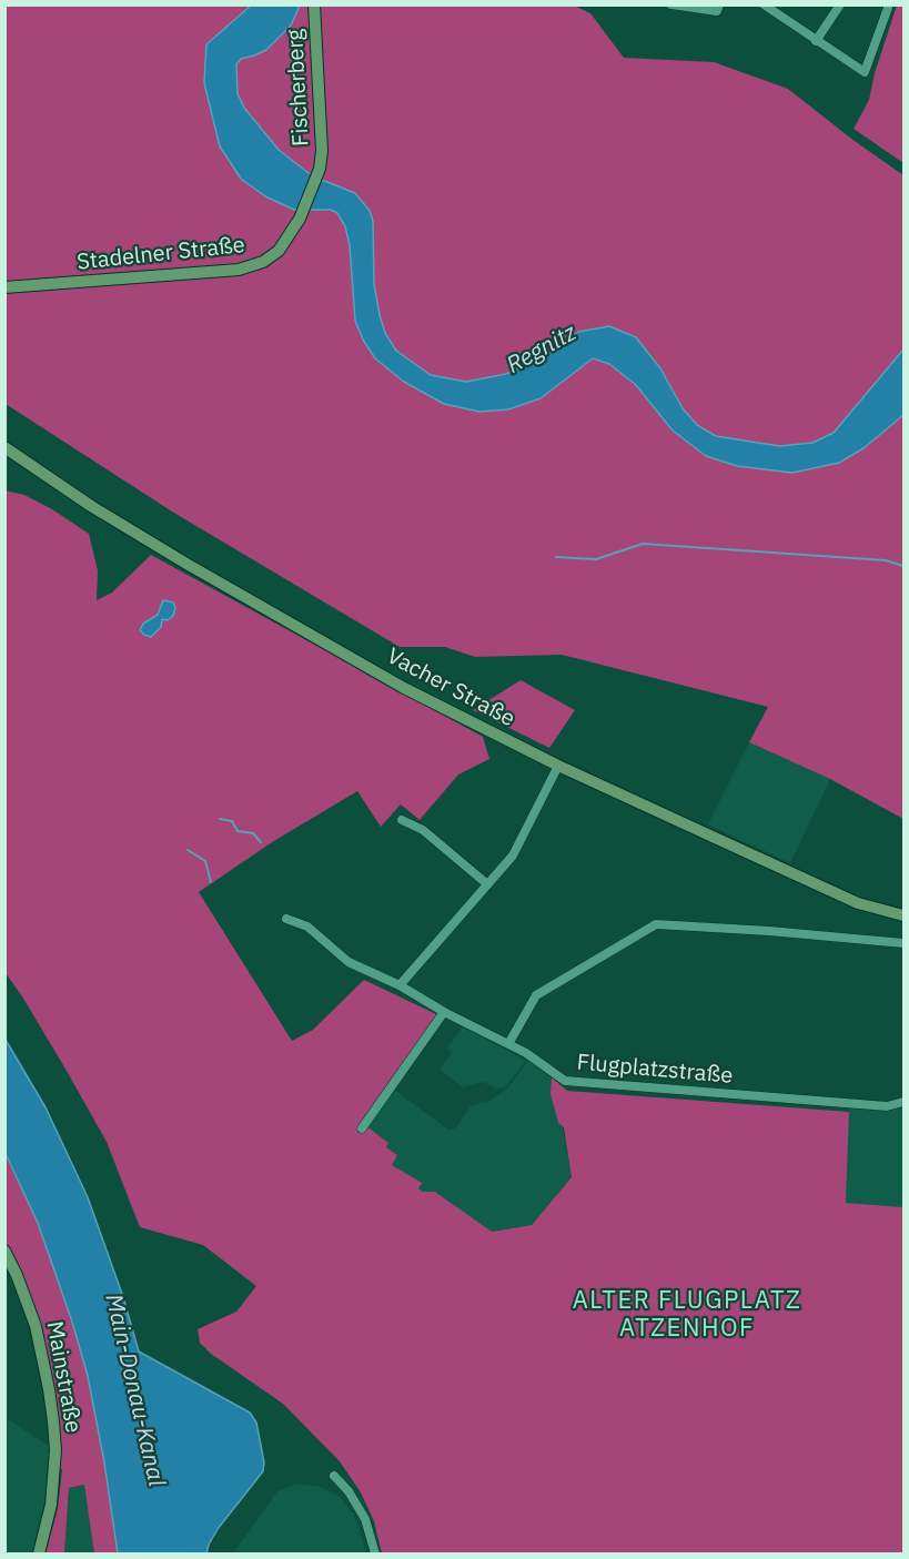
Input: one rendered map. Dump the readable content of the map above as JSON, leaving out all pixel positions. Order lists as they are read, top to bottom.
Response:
{
  "streets": {
    "street": [
      "Fischerberg",
      "Stadelner Straße",
      "Vacher Straße",
      "Flugplatzstraße",
      "Mainstraße"
    ]
  },
  "crossings": [
    ["Fischerberg", "Stadelner Straße"]
  ],
  "districts": ["ALTER FLUGPLATZ ATZENHOF"],
  "water": ["Regnitz", "Main-Donau-Kanal"]
}
